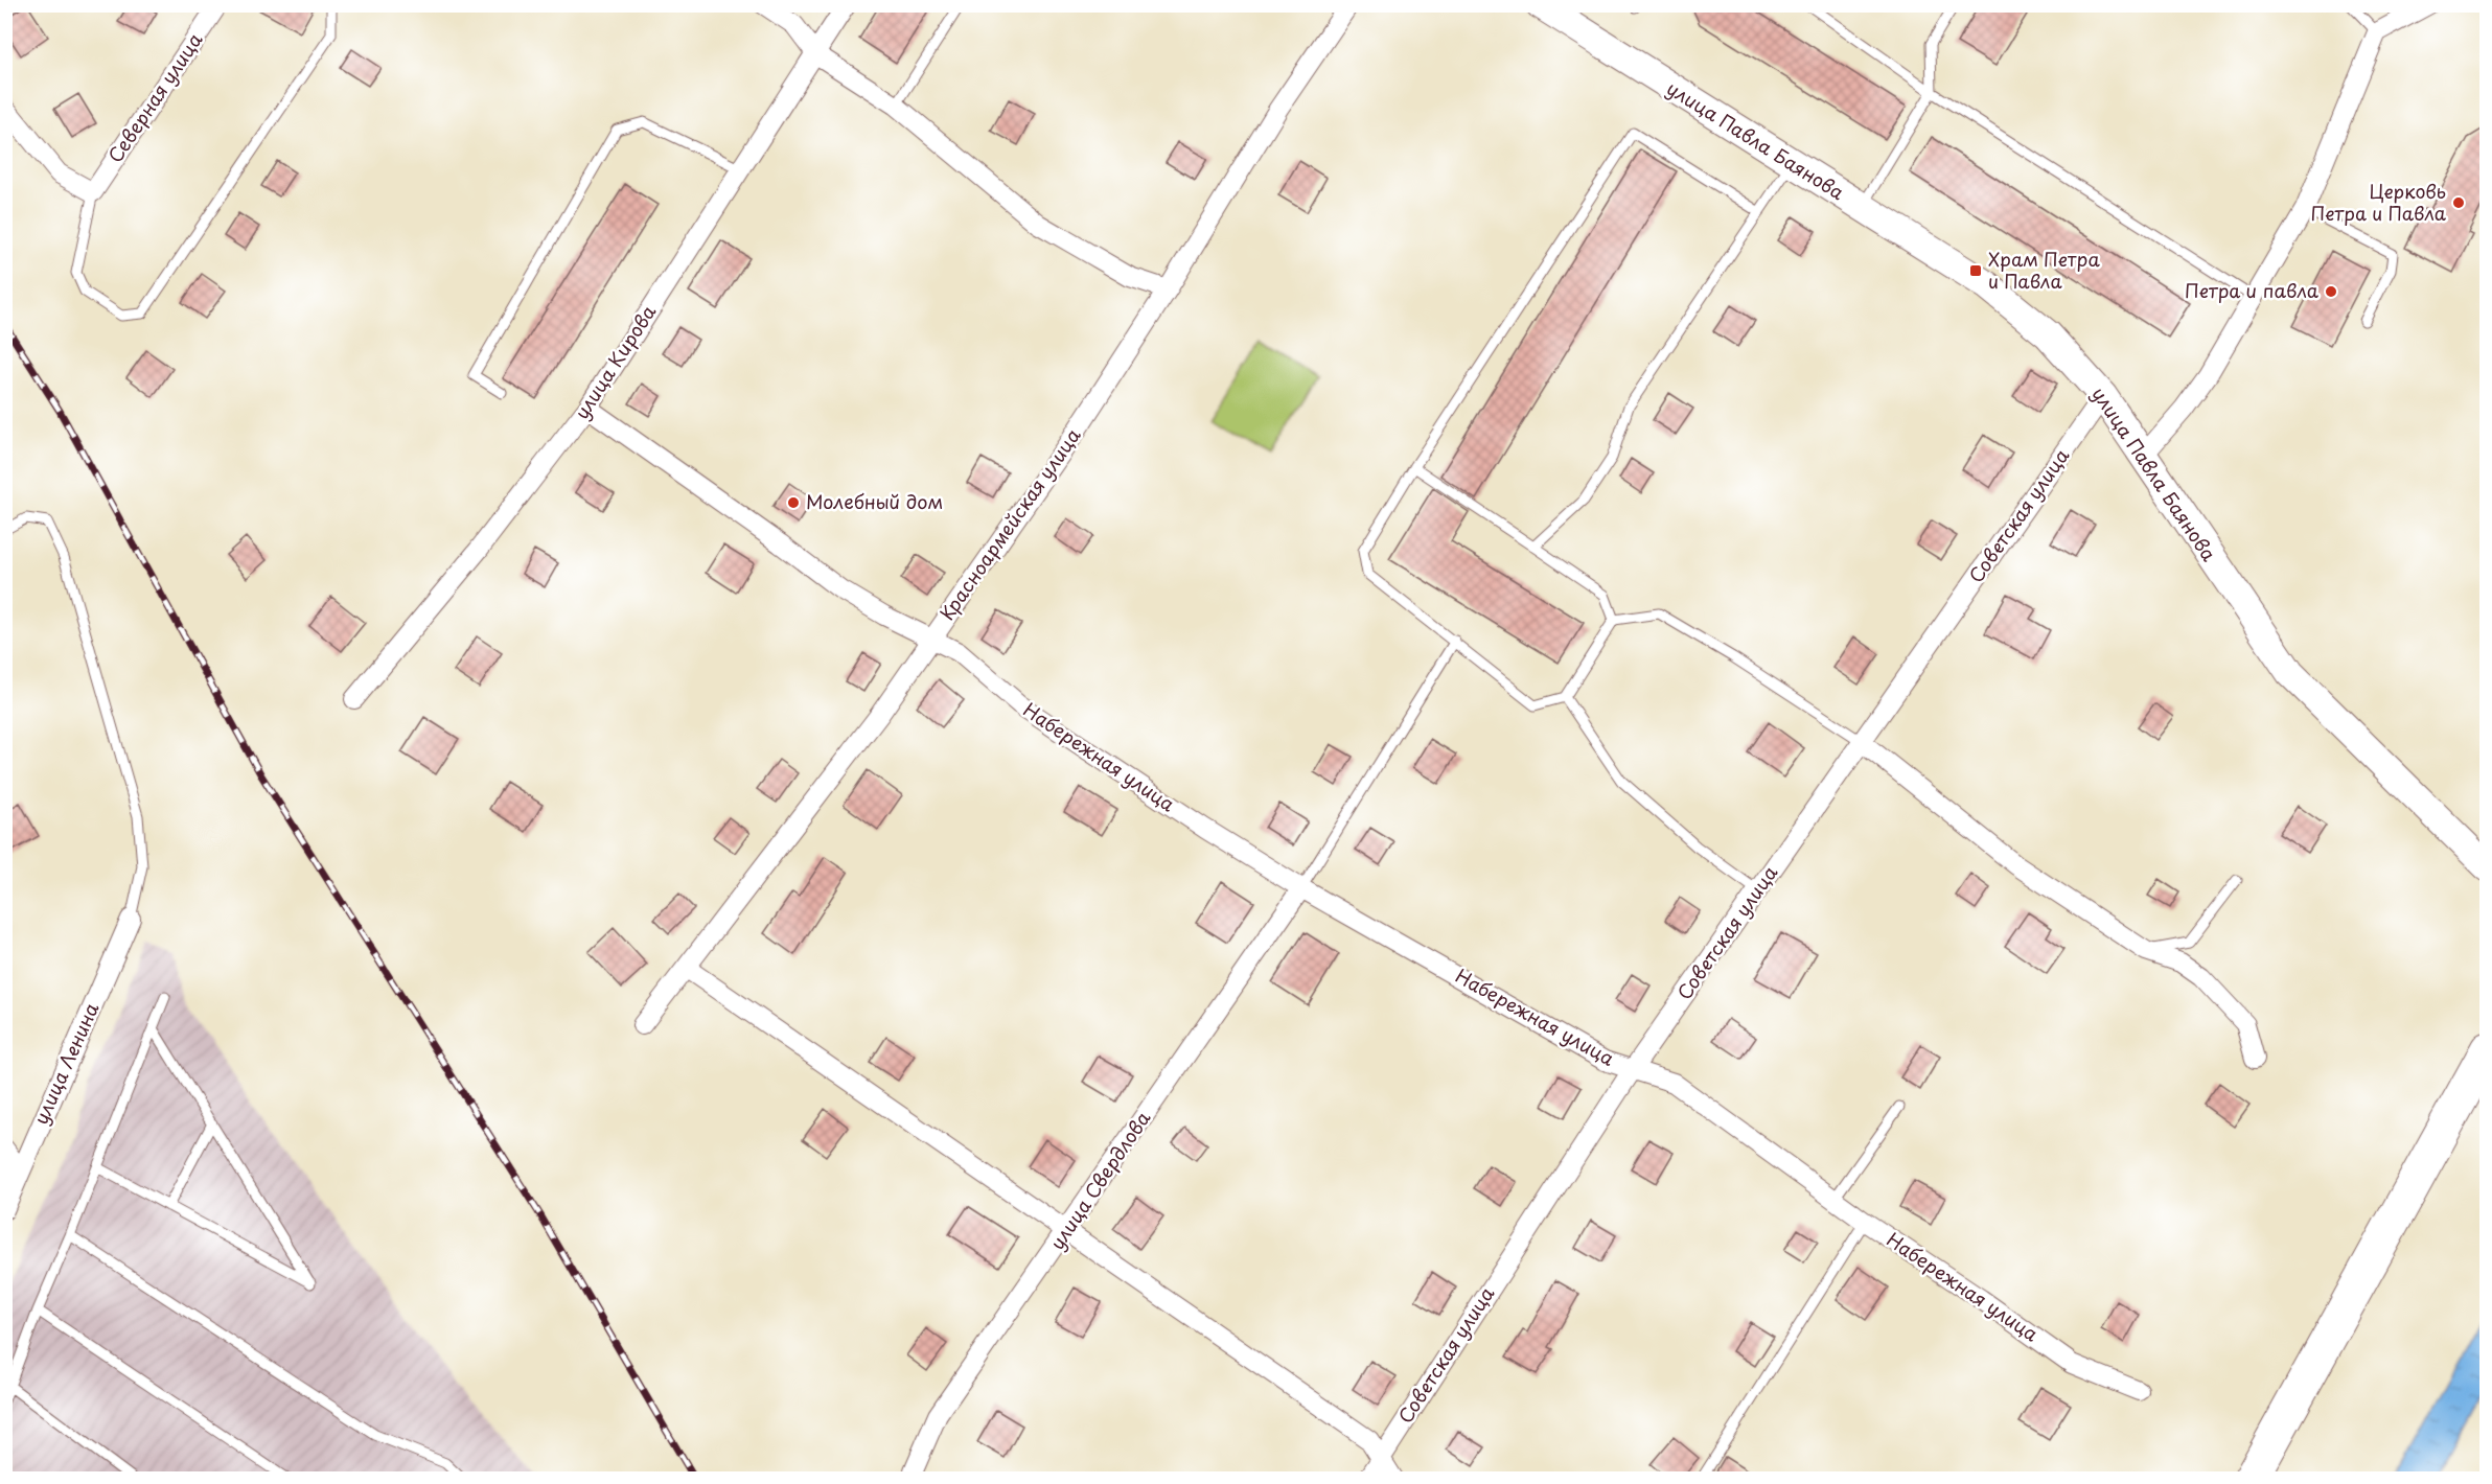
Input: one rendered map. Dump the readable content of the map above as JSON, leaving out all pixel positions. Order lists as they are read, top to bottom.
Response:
{
  "streets": {
    "main road": ["улица Павла Баянова"],
    "street": [
      "Северная улица",
      "улица Кирова",
      "Советская улица",
      "Красноармейская улица",
      "Набережная улица",
      "улица Ленина",
      "улица Свердлова"
    ]
  },
  "crossings": [
    ["улица Павла Баянова", "Советская улица"],
    ["улица Кирова", "Набережная улица"],
    ["Советская улица", "Набережная улица"],
    ["Красноармейская улица", "Набережная улица"],
    ["Набережная улица", "улица Свердлова"]
  ],
  "places": {
    "other": ["Церковь Петра и Павла", "Петра и павла", "Молебный дом"],
    "transit": ["Храм Петра и Павла"]
  }
}
